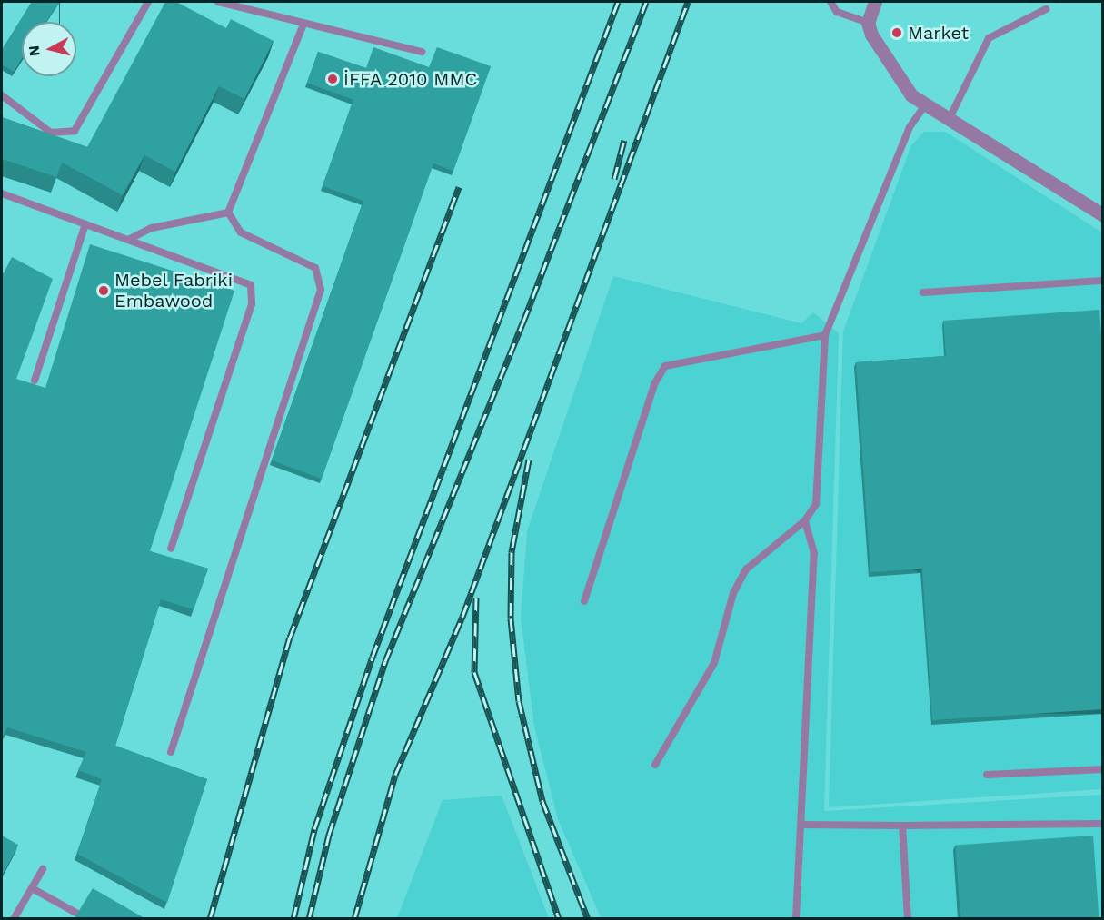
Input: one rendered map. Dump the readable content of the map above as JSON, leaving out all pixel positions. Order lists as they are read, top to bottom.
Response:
{
  "places": ["Market", "İFFA 2010 MMC", "Mebel Fabriki Embawood"],
  "north": "left"
}
